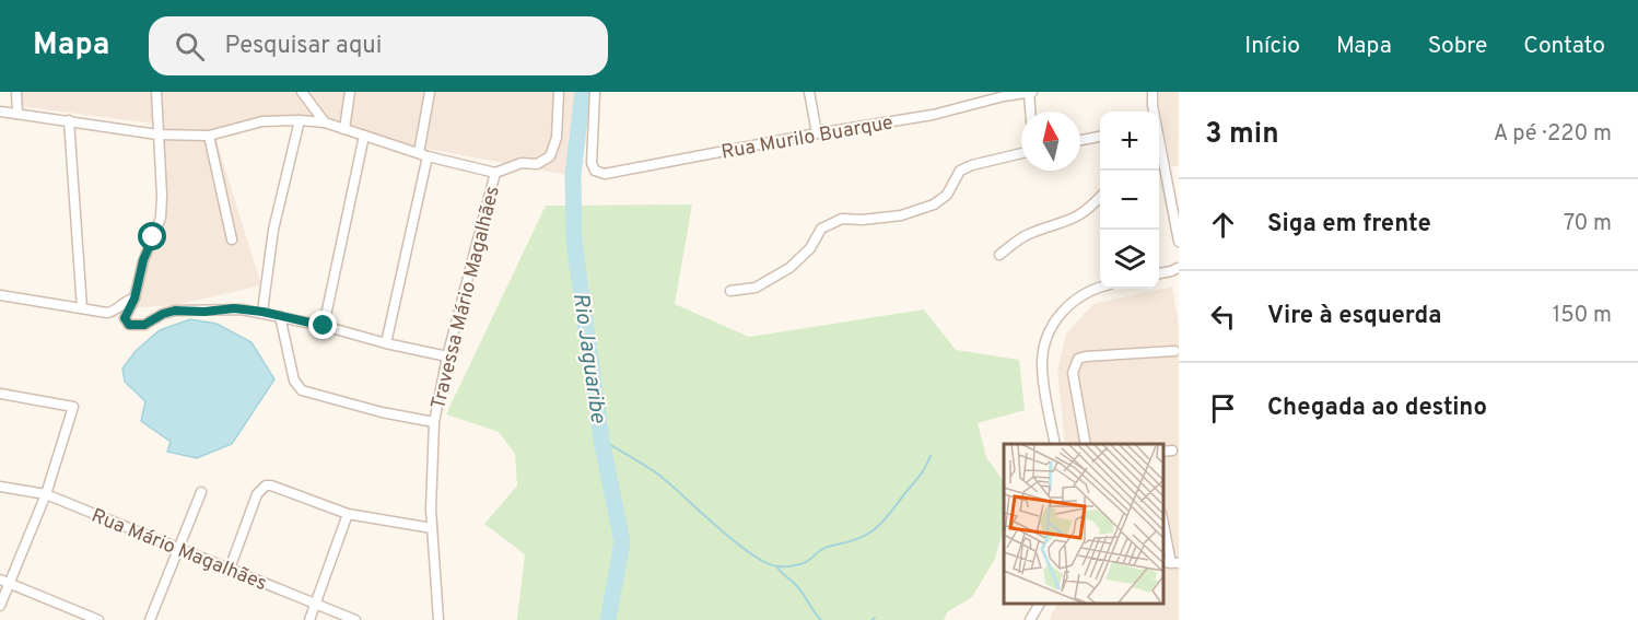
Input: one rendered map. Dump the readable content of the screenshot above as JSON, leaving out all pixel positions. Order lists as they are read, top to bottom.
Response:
{
  "streets": {
    "street": ["Rua Murilo Buarque", "Travessa Mário Magalhães", "Rua Mário Magalhães"]
  },
  "water": ["Rio Jaguaribe"],
  "north": "top",
  "page": {
    "header": "Mapa",
    "search": "Pesquisar aqui",
    "nav": [
      "Início",
      "Mapa",
      "Sobre",
      "Contato"
    ],
    "heading": ["3 min", "A pé · 220 m"],
    "map_buttons": ["+", "−"],
    "list": [
      ["Siga em frente", "70 m"],
      ["Vire à esquerda", "150 m"],
      "Chegada ao destino"
    ]
  }
}
